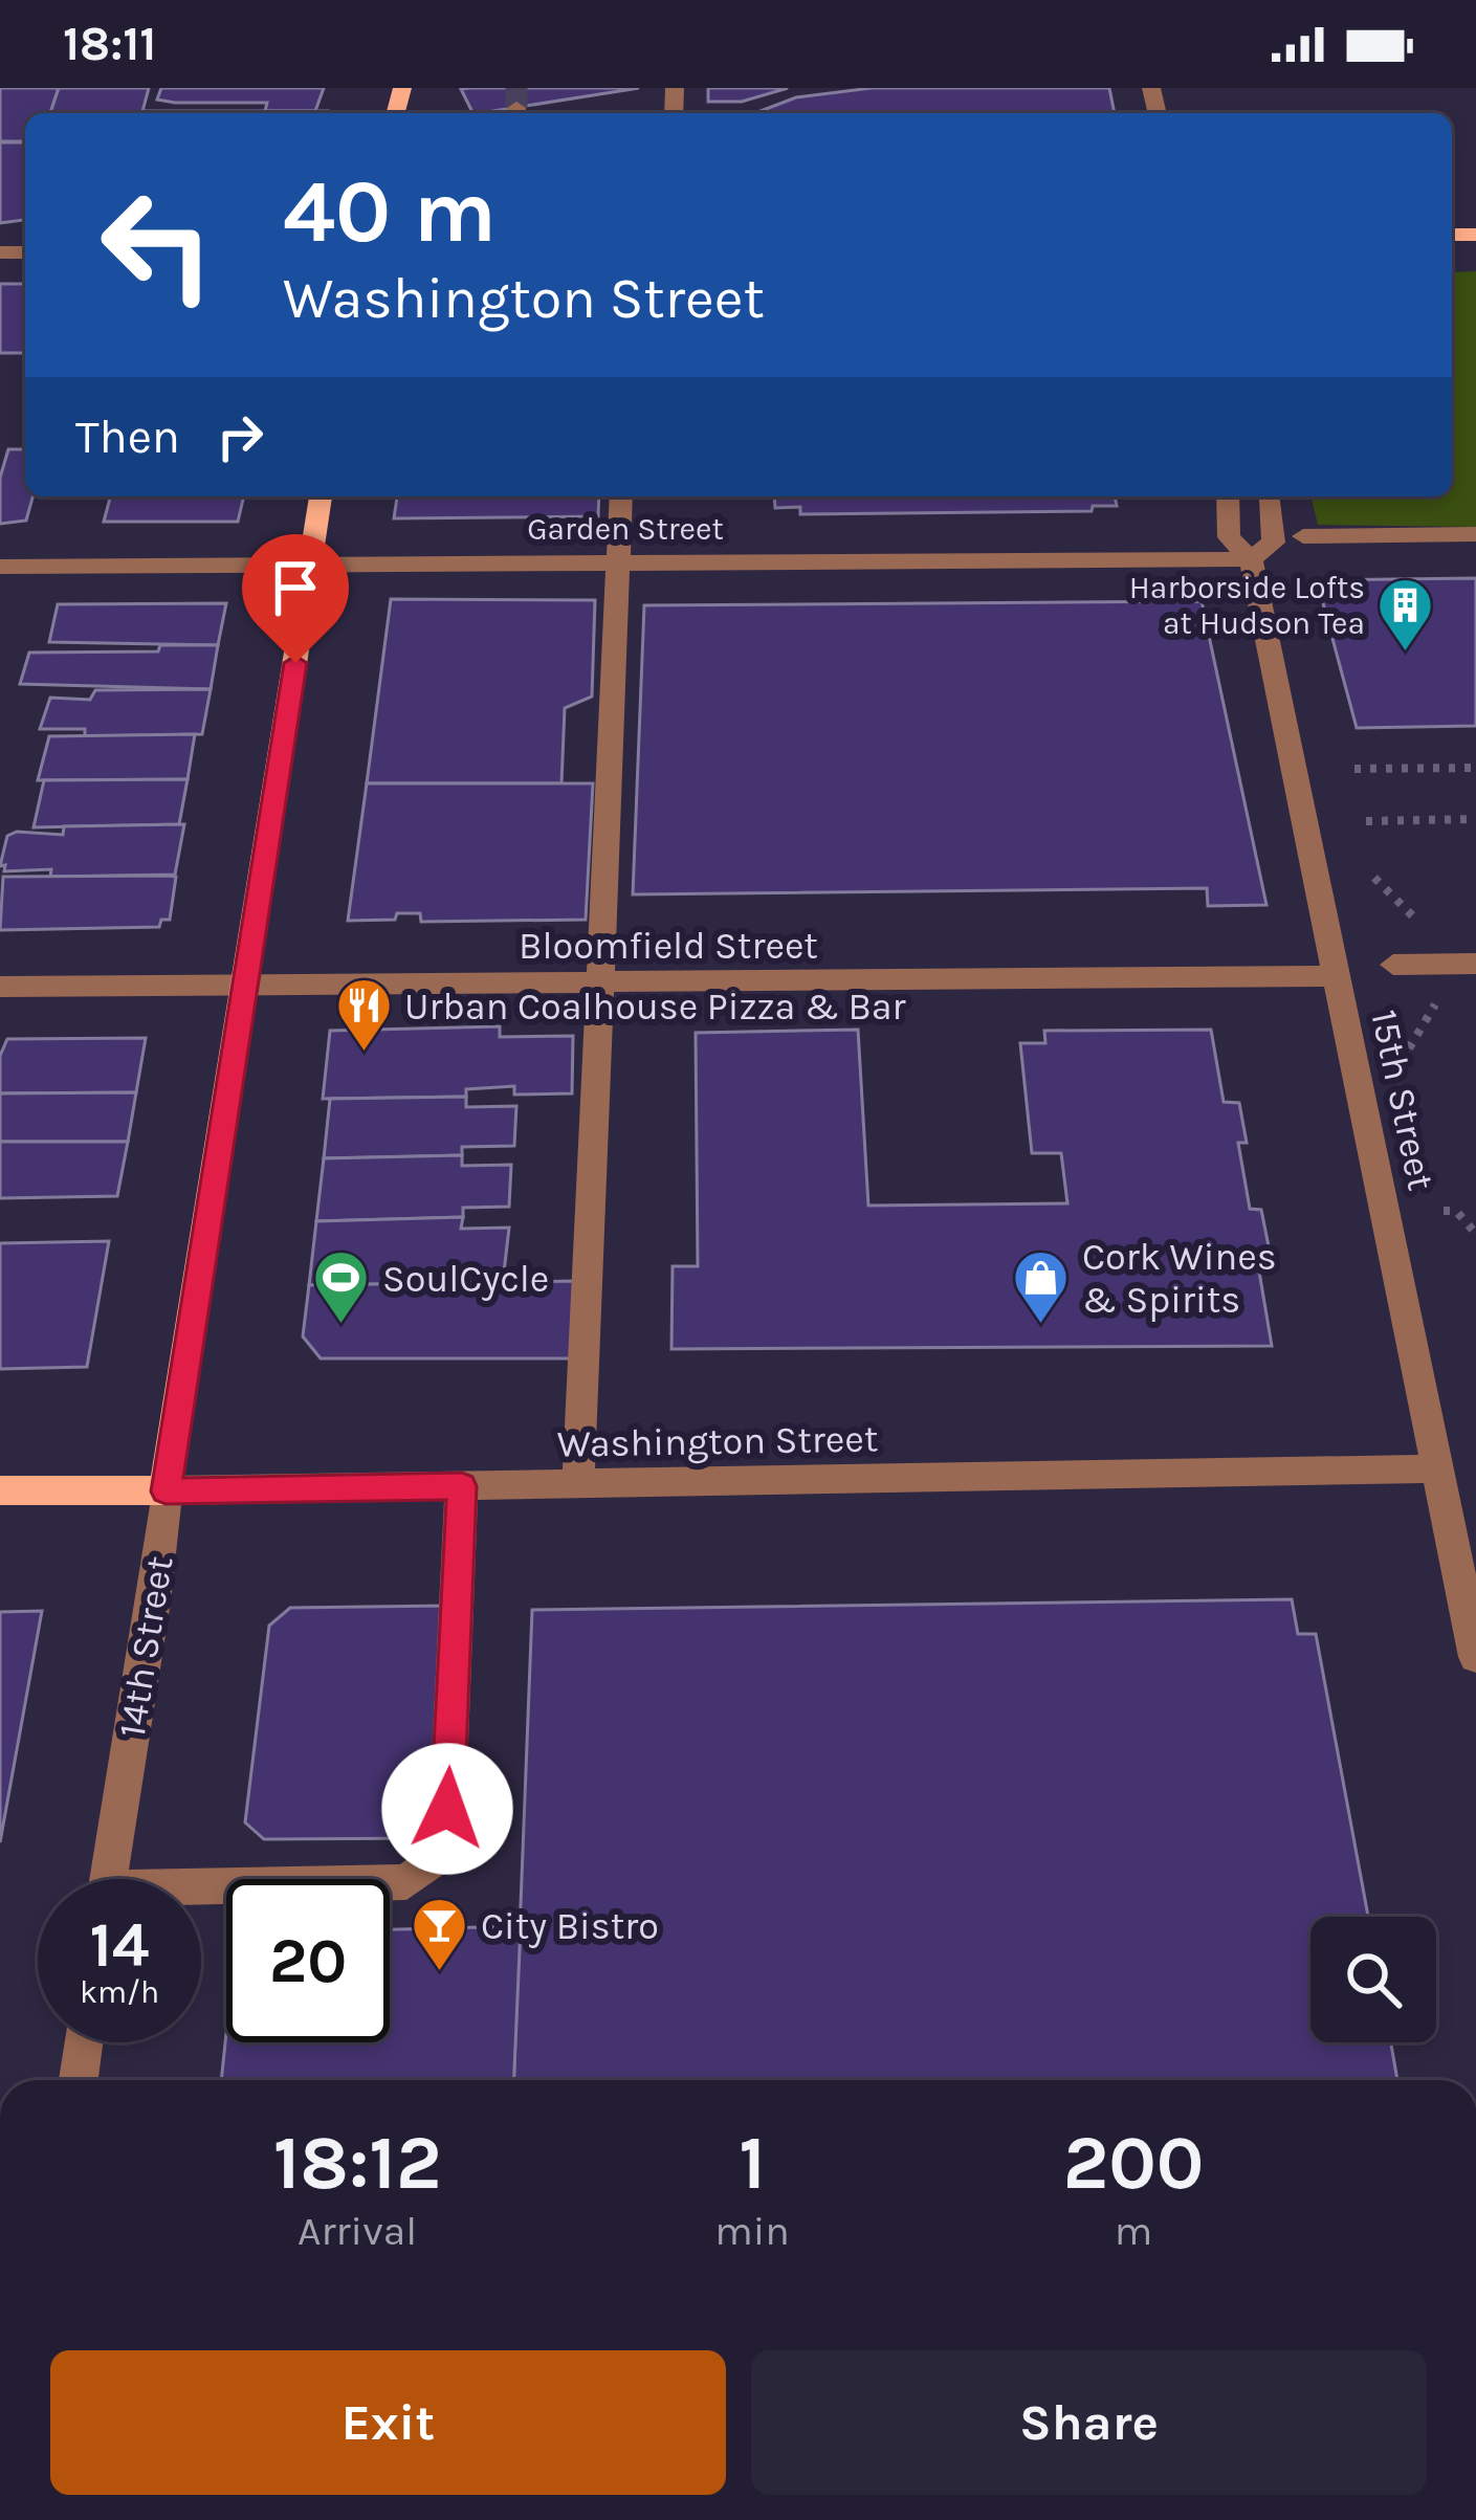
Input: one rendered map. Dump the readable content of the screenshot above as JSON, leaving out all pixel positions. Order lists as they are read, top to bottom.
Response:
{
  "streets": {
    "main road": ["Washington Street", "14th Street"],
    "street": ["Garden Street", "Bloomfield Street", "15th Street"]
  },
  "crossings": [
    ["Garden Street", "15th Street"],
    ["Garden Street", "14th Street"],
    ["Bloomfield Street", "15th Street"],
    ["Bloomfield Street", "14th Street"],
    ["15th Street", "Washington Street"],
    ["Washington Street", "14th Street"]
  ],
  "places": {
    "building": ["Harborside Lofts at Hudson Tea"],
    "restaurant": ["Urban Coalhouse Pizza & Bar"],
    "sports": ["SoulCycle"],
    "shop": ["Cork Wines & Spirits"],
    "bar": ["City Bistro"]
  },
  "page": {
    "status": "18:11",
    "turn": ["40 m", "Washington Street"],
    "then": "Then",
    "speed": "14 km/h",
    "limit": "20",
    "eta": [
      "18:12",
      "Arrival",
      "1",
      "min",
      "200",
      "m"
    ],
    "buttons": ["Exit", "Share"]
  }
}
